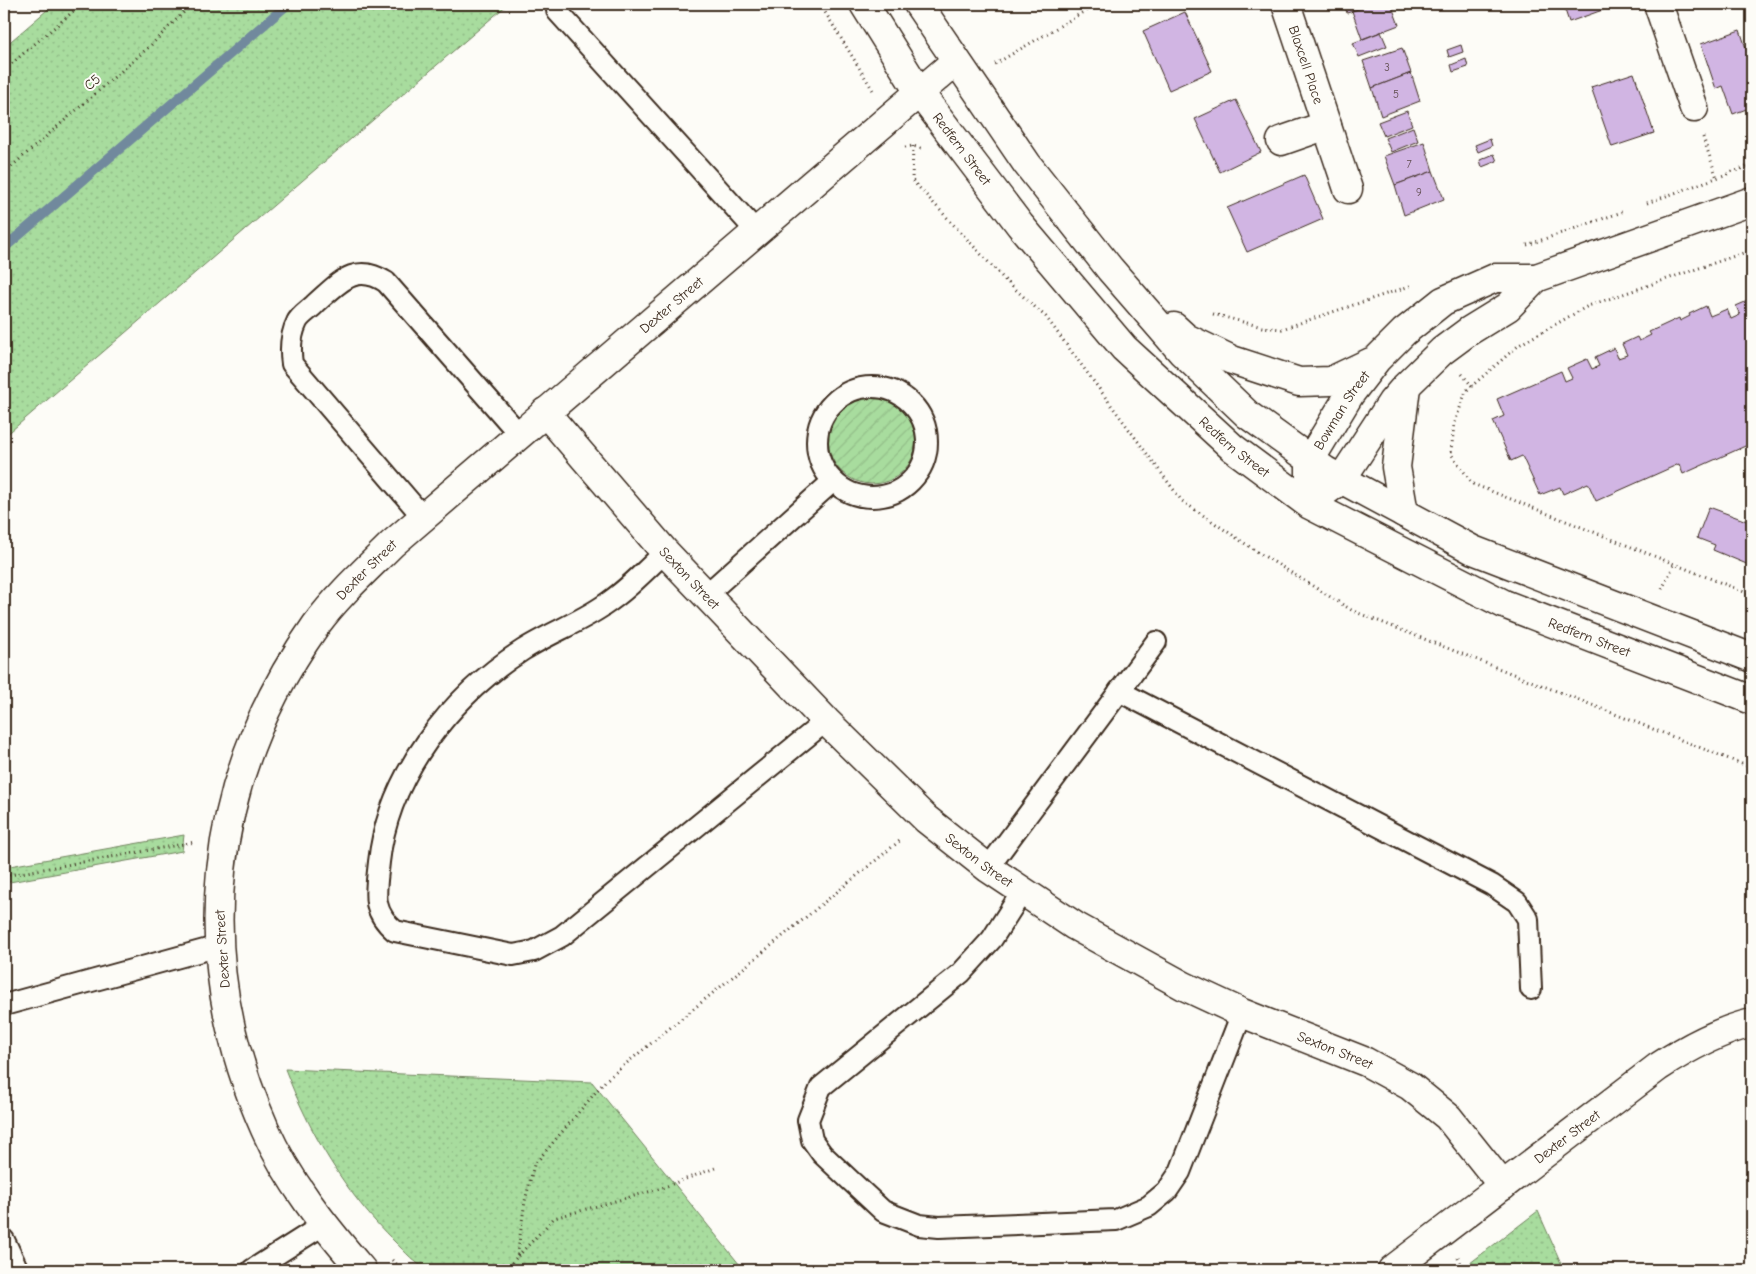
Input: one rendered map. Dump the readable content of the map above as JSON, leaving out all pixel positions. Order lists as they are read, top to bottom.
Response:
{
  "streets": {
    "street": [
      "Blaxcell Place",
      "Redfern Street",
      "Dexter Street",
      "Bowman Street",
      "Sexton Street"
    ],
    "path": ["C5"]
  },
  "crossings": [
    ["Redfern Street", "Dexter Street"],
    ["Redfern Street", "Bowman Street"],
    ["Dexter Street", "Sexton Street"]
  ],
  "house_numbers": [
    "3",
    "5",
    "7",
    "9"
  ]
}
